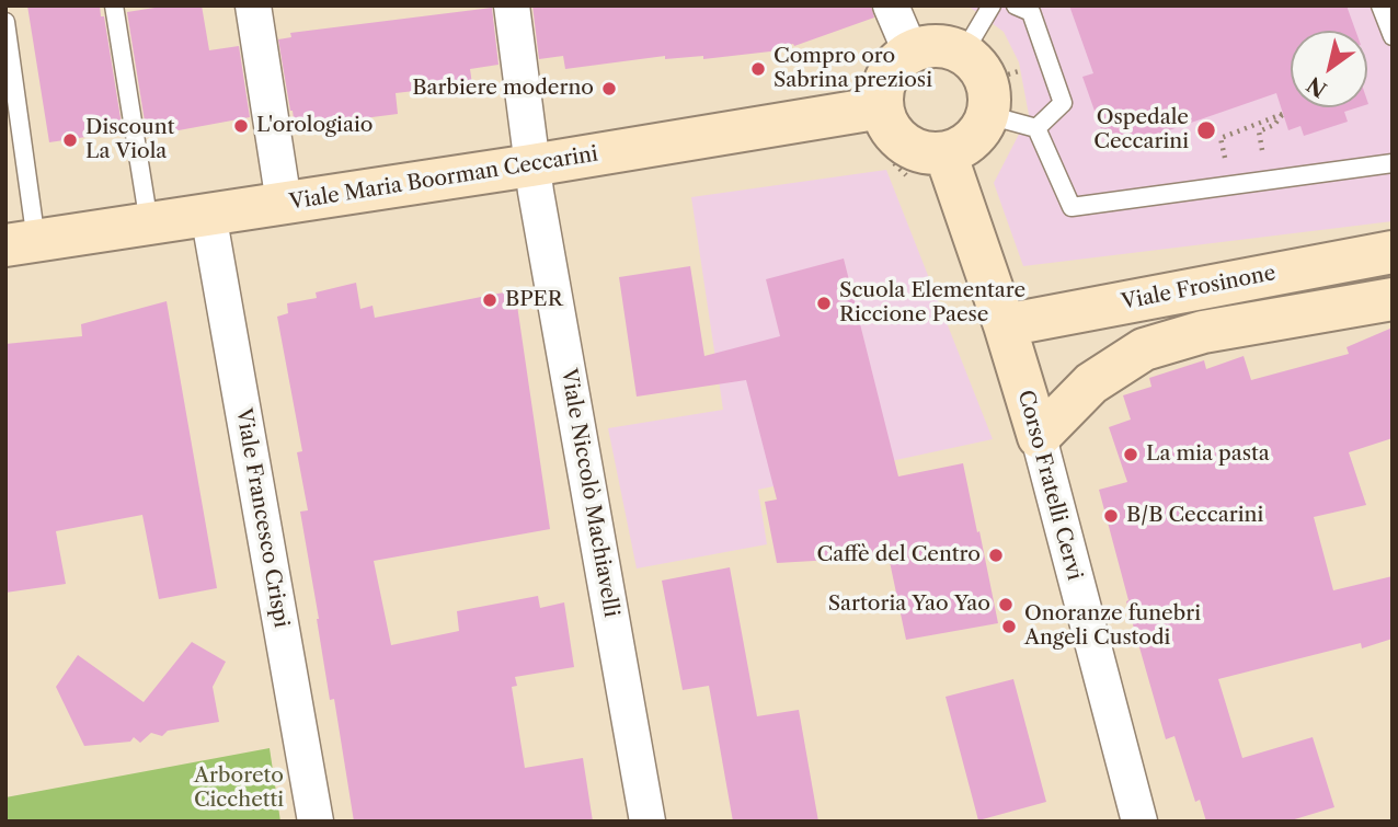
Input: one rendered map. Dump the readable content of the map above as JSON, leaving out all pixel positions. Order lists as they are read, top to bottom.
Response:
{
  "streets": {
    "street": [
      "Viale Maria Boorman Ceccarini",
      "Viale Frosinone",
      "Corso Fratelli Cervi",
      "Viale Niccolò Machiavelli",
      "Viale Francesco Crispi"
    ]
  },
  "crossings": [
    ["Viale Maria Boorman Ceccarini", "Corso Fratelli Cervi"],
    ["Viale Maria Boorman Ceccarini", "Viale Niccolò Machiavelli"],
    ["Viale Maria Boorman Ceccarini", "Viale Francesco Crispi"],
    ["Viale Frosinone", "Corso Fratelli Cervi"]
  ],
  "parks": ["Arboreto Cicchetti"],
  "places": [
    "Compro oro Sabrina preziosi",
    "Barbiere moderno",
    "L'orologiaio",
    "Ospedale Ceccarini",
    "Discount La Viola",
    "BPER",
    "Scuola Elementare Riccione Paese",
    "La mia pasta",
    "B/B Ceccarini",
    "Caffè del Centro",
    "Sartoria Yao Yao",
    "Onoranze funebri Angeli Custodi"
  ],
  "north": "bottom left"
}
